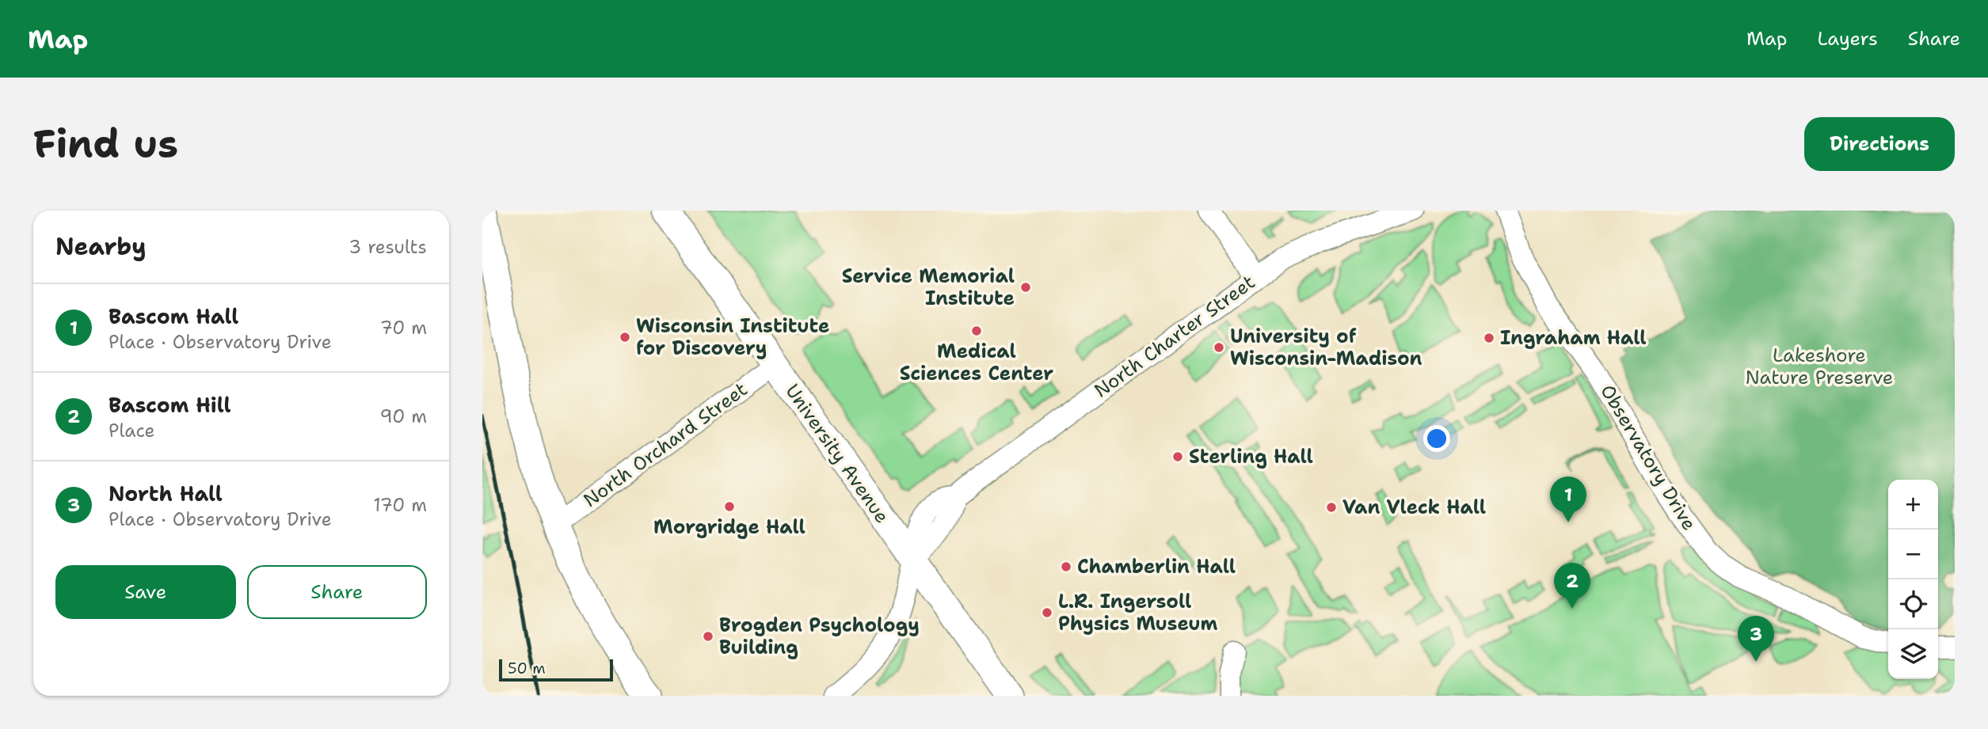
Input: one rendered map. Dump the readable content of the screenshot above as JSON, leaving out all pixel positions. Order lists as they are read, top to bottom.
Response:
{
  "streets": {
    "main road": ["University Avenue"],
    "street": ["North Charter Street", "North Orchard Street", "Observatory Drive"]
  },
  "crossings": [
    ["North Charter Street", "University Avenue"],
    ["North Orchard Street", "University Avenue"]
  ],
  "parks": ["Lakeshore Nature Preserve"],
  "places": [
    "Service Memorial Institute",
    "Medical Sciences Center",
    "Wisconsin Institute for Discovery",
    "Ingraham Hall",
    "University of Wisconsin-Madison",
    "Sterling Hall",
    "Morgridge Hall",
    "Van Vleck Hall",
    "Chamberlin Hall",
    "L.R. Ingersoll Physics Museum",
    "Brogden Psychology Building"
  ],
  "scale_bar": "50 m",
  "page": {
    "header": "Map",
    "nav": ["Map", "Layers", "Share"],
    "buttons": [
      "Directions",
      ["Save", "Share"]
    ],
    "title": "Find us",
    "heading": ["Nearby", "3 results"],
    "list": [
      {
        "mark": "1",
        "name": "Bascom Hall",
        "note": "Place · Observatory Drive",
        "value": "70 m"
      },
      {
        "mark": "2",
        "name": "Bascom Hill",
        "note": "Place",
        "value": "90 m"
      },
      {
        "mark": "3",
        "name": "North Hall",
        "note": "Place · Observatory Drive",
        "value": "170 m"
      }
    ],
    "pins": ["1", "2", "3"],
    "map_buttons": ["+", "−"],
    "scale": "50 m"
  }
}
